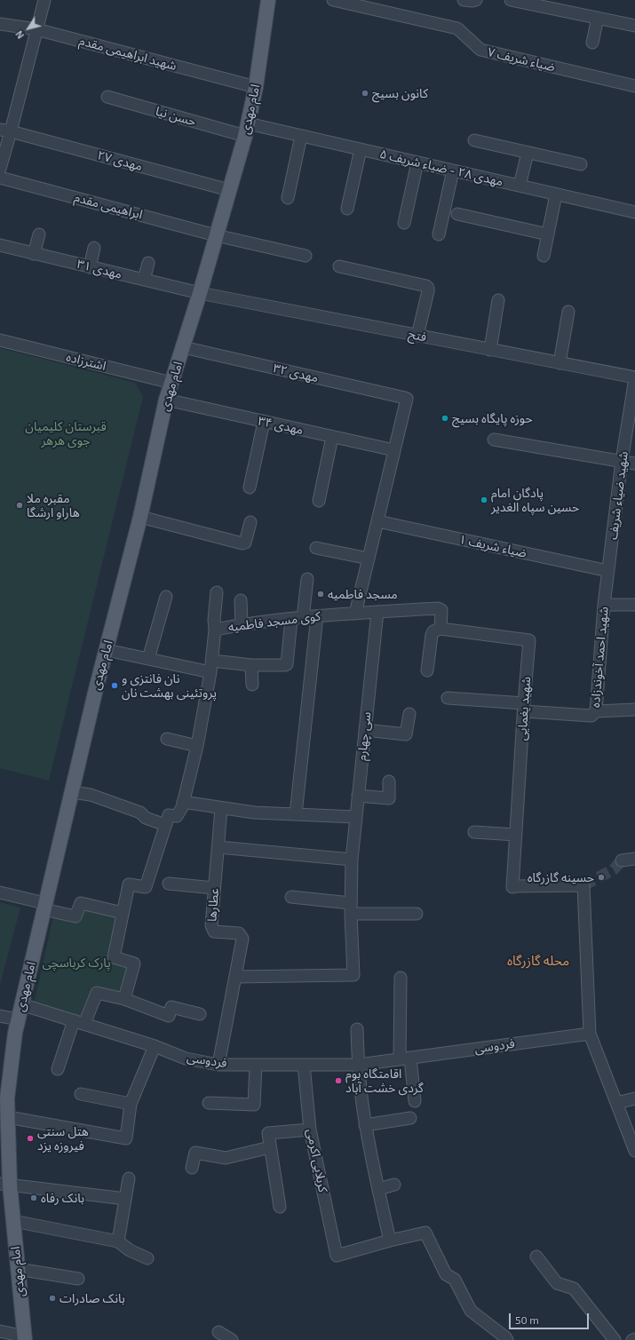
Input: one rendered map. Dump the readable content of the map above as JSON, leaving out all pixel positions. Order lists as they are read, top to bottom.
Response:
{
  "streets": {
    "main road": ["امام مهدی"],
    "street": [
      "شهید ابراهیمی مقدم",
      "ضیاء شریف ۷",
      "حسن نیا",
      "مهدی ۲۷",
      "مهدی ۲۸ - ضیاء شریف ۵",
      "ابراهیمی مقدم",
      "مهدی ۳۱",
      "فتح",
      "اشترزاده",
      "مهدی ۳۲",
      "مهدی ۳۴",
      "شهید ضیاء شریف",
      "ضیاء شریف ۱",
      "کوی مسجد فاطمیه",
      "شهید احمد آخوندزاده",
      "شهید یغمایی",
      "سی چهارم",
      "عطارها",
      "فردوسی",
      "کربلایی اکرمی"
    ]
  },
  "crossings": [
    ["شهید ابراهیمی مقدم", "امام مهدی"],
    ["امام مهدی", "حسن نیا"],
    ["امام مهدی", "مهدی ۲۷"],
    ["امام مهدی", "مهدی ۲۸ - ضیاء شریف ۵"],
    ["امام مهدی", "ابراهیمی مقدم"],
    ["امام مهدی", "مهدی ۳۱"],
    ["امام مهدی", "فتح"],
    ["امام مهدی", "اشترزاده"],
    ["امام مهدی", "مهدی ۳۲"],
    ["امام مهدی", "مهدی ۳۴"],
    ["امام مهدی", "فردوسی"],
    ["حسن نیا", "مهدی ۲۸ - ضیاء شریف ۵"],
    ["مهدی ۳۱", "فتح"],
    ["فتح", "شهید ضیاء شریف"],
    ["مهدی ۳۲", "مهدی ۳۴"],
    ["شهید ضیاء شریف", "ضیاء شریف ۱"],
    ["شهید ضیاء شریف", "شهید احمد آخوندزاده"],
    ["ضیاء شریف ۱", "شهید احمد آخوندزاده"],
    ["کوی مسجد فاطمیه", "شهید یغمایی"],
    ["کوی مسجد فاطمیه", "سی چهارم"],
    ["شهید احمد آخوندزاده", "شهید یغمایی"],
    ["شهید یغمایی", "فردوسی"],
    ["سی چهارم", "عطارها"],
    ["فردوسی", "کربلایی اکرمی"]
  ],
  "districts": ["محله گازرگاه"],
  "parks": ["قبرستان کلیمیان جوی هرهر", "پارک کرباسچی"],
  "places": [
    "کانون بسیج",
    "حوزه پایگاه بسیج",
    "پادگان امام حسین سپاه الغدیر",
    "مقبره ملا هاراو ارشگا",
    "مسجد فاطمیه",
    "نان فانتزی و پروتئینی بهشت نان",
    "حسینه گازرگاه",
    "اقامتگاه بوم گردی خشت آباد",
    "هتل سنتی فیروزه یزد",
    "بانک رفاه",
    "بانک صادرات"
  ],
  "scale_bar": "50 m",
  "north": "bottom left"
}
